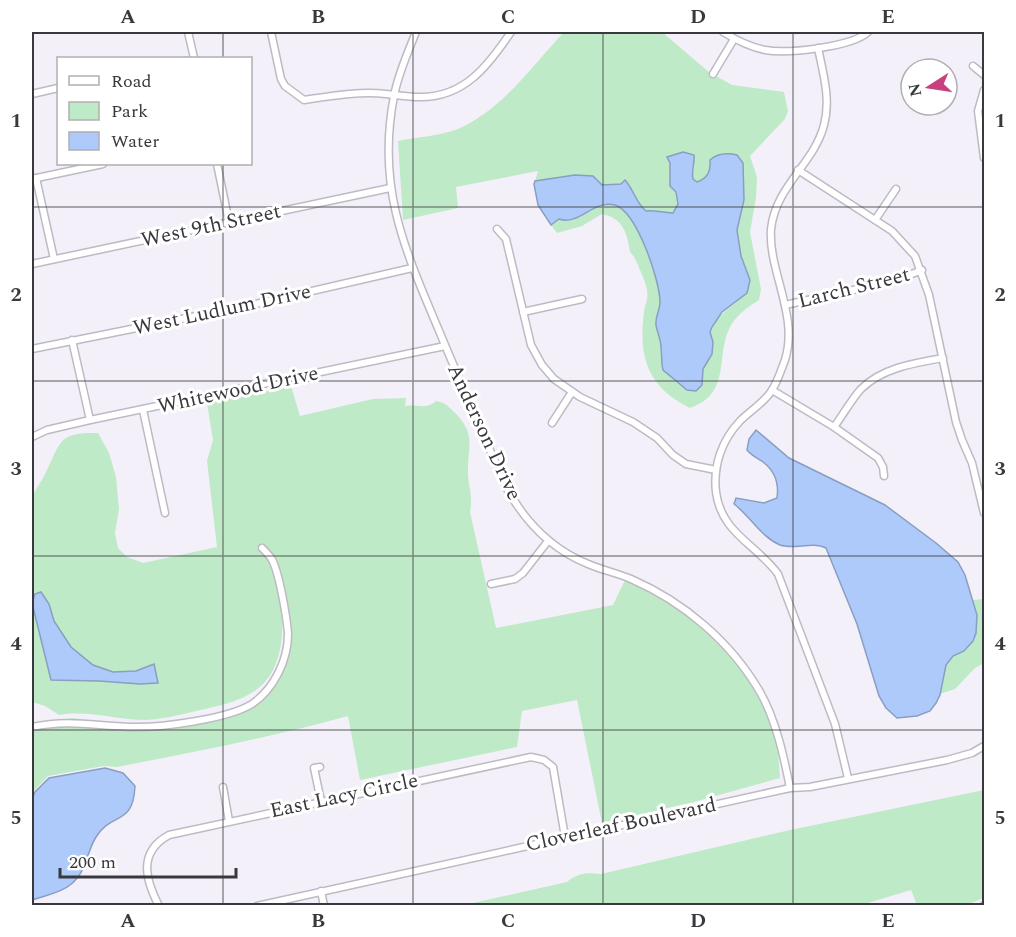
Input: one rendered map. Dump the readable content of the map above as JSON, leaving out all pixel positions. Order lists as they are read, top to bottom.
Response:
{
  "streets": {
    "street": [
      "West 9th Street",
      "Larch Street",
      "West Ludlum Drive",
      "Whitewood Drive",
      "Anderson Drive",
      "East Lacy Circle",
      "Cloverleaf Boulevard"
    ]
  },
  "crossings": [
    ["West 9th Street", "Anderson Drive"],
    ["West Ludlum Drive", "Anderson Drive"],
    ["Whitewood Drive", "Anderson Drive"],
    ["Anderson Drive", "Cloverleaf Boulevard"],
    ["East Lacy Circle", "Cloverleaf Boulevard"]
  ],
  "legend": ["Road", "Park", "Water"],
  "scale_bar": "200 m",
  "north": "left",
  "grid": {
    "columns": [
      "A",
      "B",
      "C",
      "D",
      "E"
    ],
    "rows": [
      "1",
      "2",
      "3",
      "4",
      "5"
    ]
  }
}
